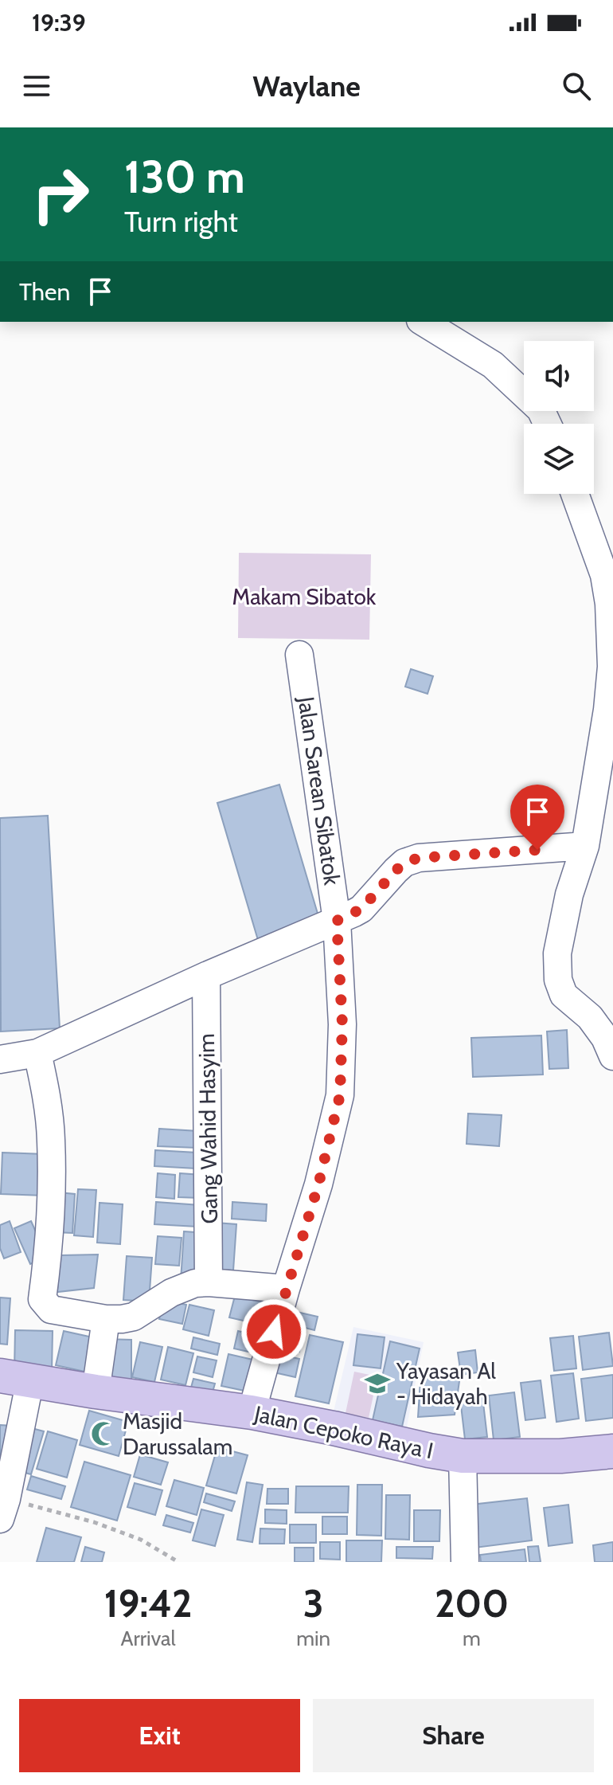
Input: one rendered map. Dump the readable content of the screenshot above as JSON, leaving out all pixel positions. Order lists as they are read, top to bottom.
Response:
{
  "streets": {
    "main road": ["Jalan Cepoko Raya I"],
    "street": ["Jalan Sarean Sibatok", "Gang Wahid Hasyim"]
  },
  "crossings": [
    ["Jalan Sarean Sibatok", "Jalan Cepoko Raya I"]
  ],
  "parks": ["Makam Sibatok"],
  "places": {
    "school or university": ["Yayasan Al - Hidayah"],
    "mosque": ["Masjid Darussalam"]
  },
  "page": {
    "status": "19:39",
    "header": "Waylane",
    "turn": ["130 m", "Turn right"],
    "then": "Then",
    "eta": [
      "19:42",
      "Arrival",
      "3",
      "min",
      "200",
      "m"
    ],
    "buttons": ["Exit", "Share"]
  }
}
